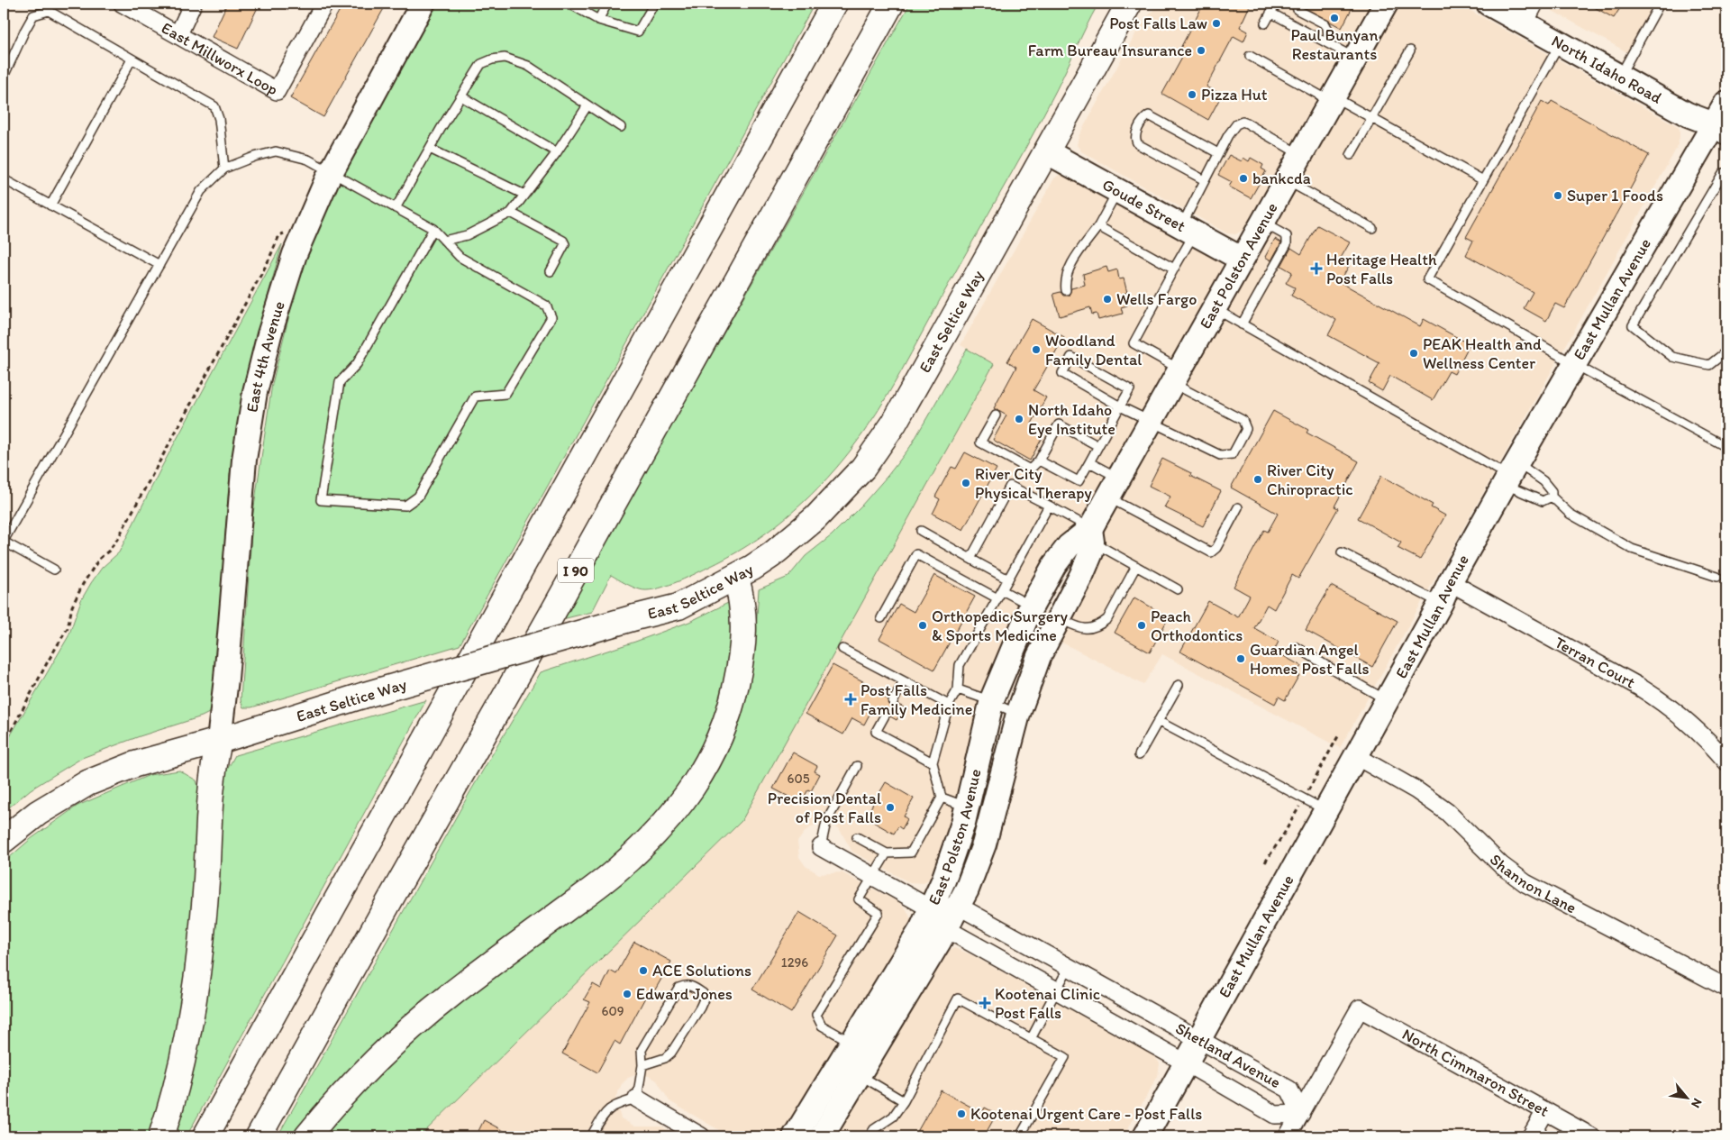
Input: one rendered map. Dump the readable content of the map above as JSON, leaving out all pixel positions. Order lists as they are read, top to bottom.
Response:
{
  "streets": {
    "main road": ["East Seltice Way", "I 90"],
    "street": [
      "East Millworx Loop",
      "North Idaho Road",
      "Goude Street",
      "East Polston Avenue",
      "East Mullan Avenue",
      "East 4th Avenue",
      "Terran Court",
      "Shannon Lane",
      "Shetland Avenue",
      "North Cimmaron Street"
    ]
  },
  "crossings": [
    ["North Idaho Road", "East Mullan Avenue"],
    ["Goude Street", "East Polston Avenue"],
    ["Goude Street", "East Seltice Way"],
    ["East Polston Avenue", "Shetland Avenue"],
    ["East Mullan Avenue", "Terran Court"],
    ["East Mullan Avenue", "Shannon Lane"],
    ["East Mullan Avenue", "Shetland Avenue"],
    ["East Seltice Way", "East 4th Avenue"],
    ["Shetland Avenue", "North Cimmaron Street"]
  ],
  "places": {
    "other": [
      "Paul Bunyan Restaurants",
      "Post Falls Law",
      "Farm Bureau Insurance",
      "Pizza Hut",
      "bankcda",
      "Super 1 Foods",
      "Wells Fargo",
      "Woodland Family Dental",
      "PEAK Health and Wellness Center",
      "North Idaho Eye Institute",
      "River City Chiropractic",
      "River City Physical Therapy",
      "Orthopedic Surgery & Sports Medicine",
      "Peach Orthodontics",
      "Guardian Angel Homes Post Falls",
      "Precision Dental of Post Falls",
      "ACE Solutions",
      "Edward Jones",
      "Kootenai Urgent Care - Post Falls"
    ],
    "health": ["Heritage Health Post Falls", "Post Falls Family Medicine", "Kootenai Clinic Post Falls"]
  },
  "house_numbers": ["605", "1296", "609"],
  "north": "bottom right"
}
